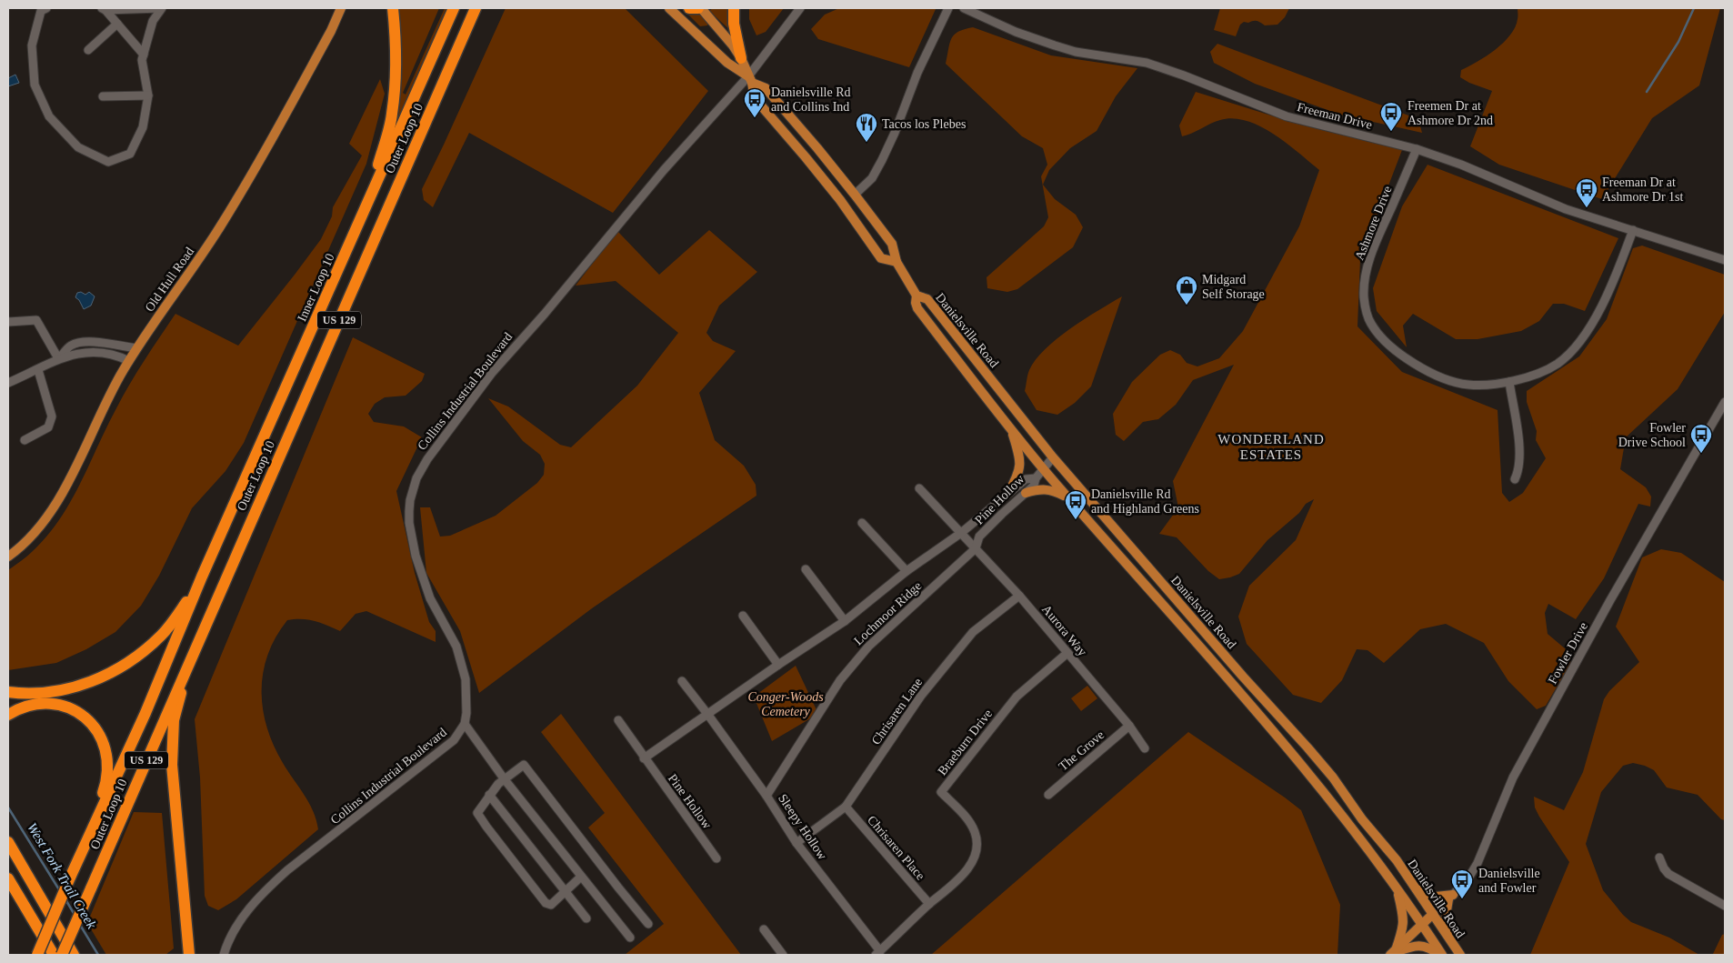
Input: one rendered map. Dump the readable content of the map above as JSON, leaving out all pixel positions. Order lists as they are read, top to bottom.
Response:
{
  "streets": {
    "highway": ["Outer Loop 10", "Inner Loop 10", "US 129"],
    "main road": ["Old Hull Road", "Danielsville Road"],
    "street": [
      "Freeman Drive",
      "Ashmore Drive",
      "Collins Industrial Boulevard",
      "Pine Hollow",
      "Lochmoor Ridge",
      "Aurora Way",
      "Fowler Drive",
      "Chrisaren Lane",
      "Braeburn Drive",
      "The Grove",
      "Sleepy Hollow",
      "Chrisaren Place"
    ]
  },
  "crossings": [
    ["Freeman Drive", "Ashmore Drive"],
    ["Inner Loop 10", "US 129"],
    ["Danielsville Road", "Collins Industrial Boulevard"],
    ["Danielsville Road", "Fowler Drive"],
    ["Pine Hollow", "Lochmoor Ridge"],
    ["Pine Hollow", "Aurora Way"],
    ["Pine Hollow", "Sleepy Hollow"],
    ["Lochmoor Ridge", "Aurora Way"],
    ["Lochmoor Ridge", "Sleepy Hollow"],
    ["Aurora Way", "Chrisaren Lane"],
    ["Aurora Way", "Braeburn Drive"],
    ["Aurora Way", "The Grove"],
    ["Chrisaren Lane", "Sleepy Hollow"],
    ["Chrisaren Lane", "Chrisaren Place"],
    ["Braeburn Drive", "Sleepy Hollow"],
    ["Braeburn Drive", "Chrisaren Place"]
  ],
  "districts": ["WONDERLAND ESTATES"],
  "water": ["West Fork Trail Creek"],
  "parks": ["Conger-Woods Cemetery"],
  "places": {
    "bus stop": [
      "Danielsville Rd and Collins Ind",
      "Freemen Dr at Ashmore Dr 2nd",
      "Freeman Dr at Ashmore Dr 1st",
      "Fowler Drive School",
      "Danielsville Rd and Highland Greens",
      "Danielsville and Fowler"
    ],
    "restaurant": ["Tacos los Plebes"],
    "shop": ["Midgard Self Storage"]
  }
}
